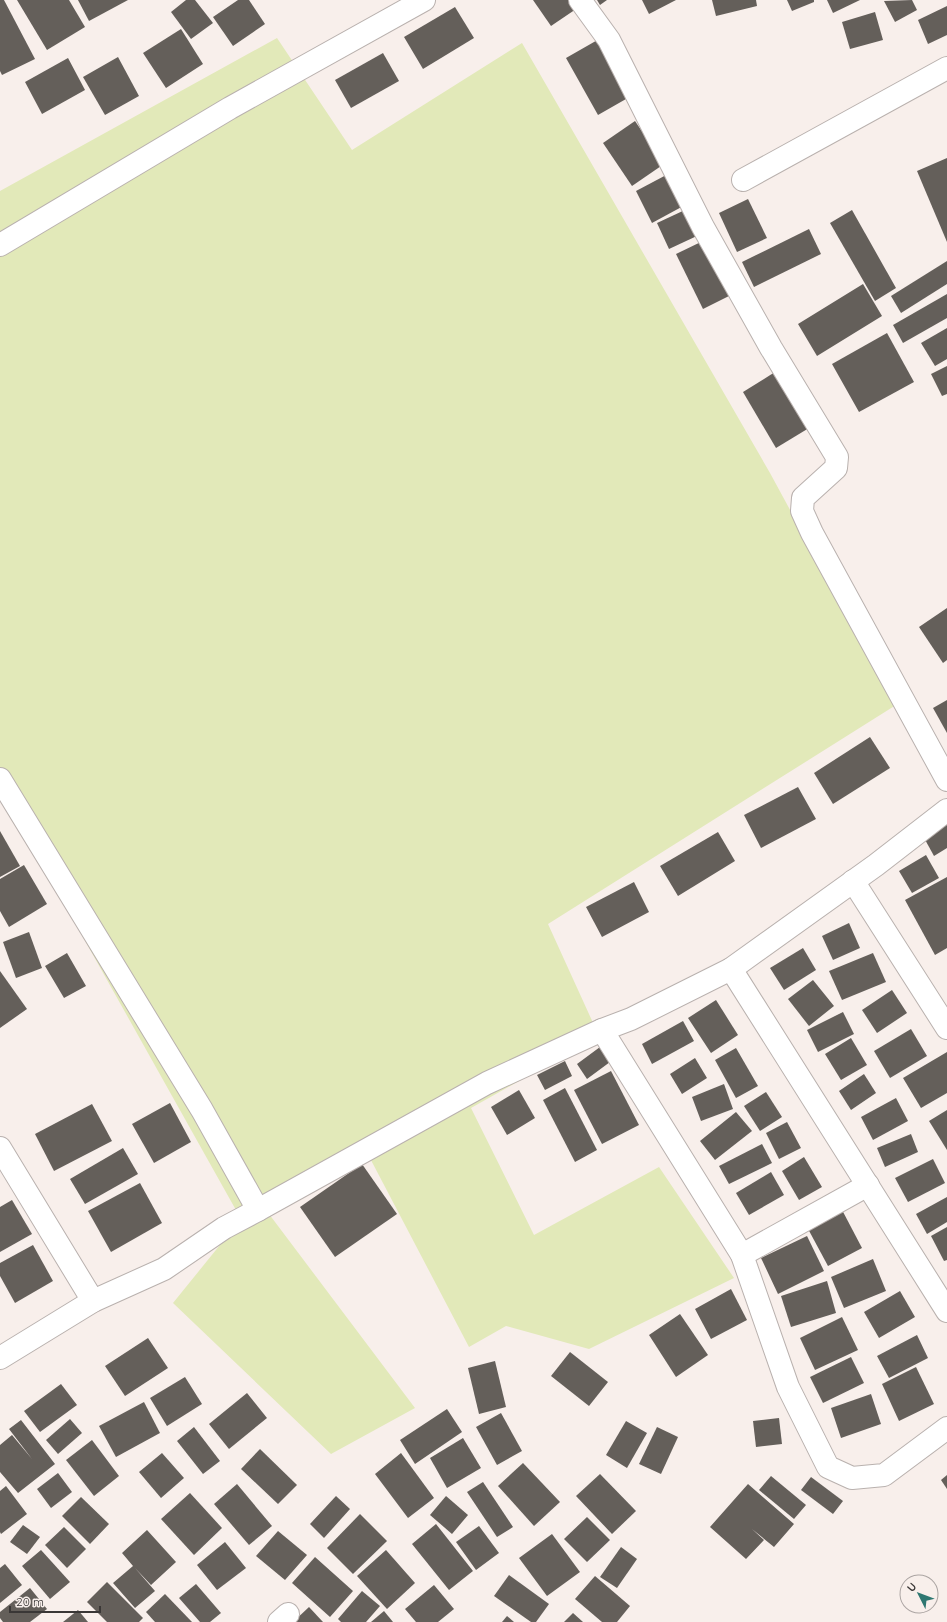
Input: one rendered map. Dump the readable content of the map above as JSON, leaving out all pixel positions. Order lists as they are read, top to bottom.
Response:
{
  "scale_bar": "20 m",
  "north": "top left"
}
